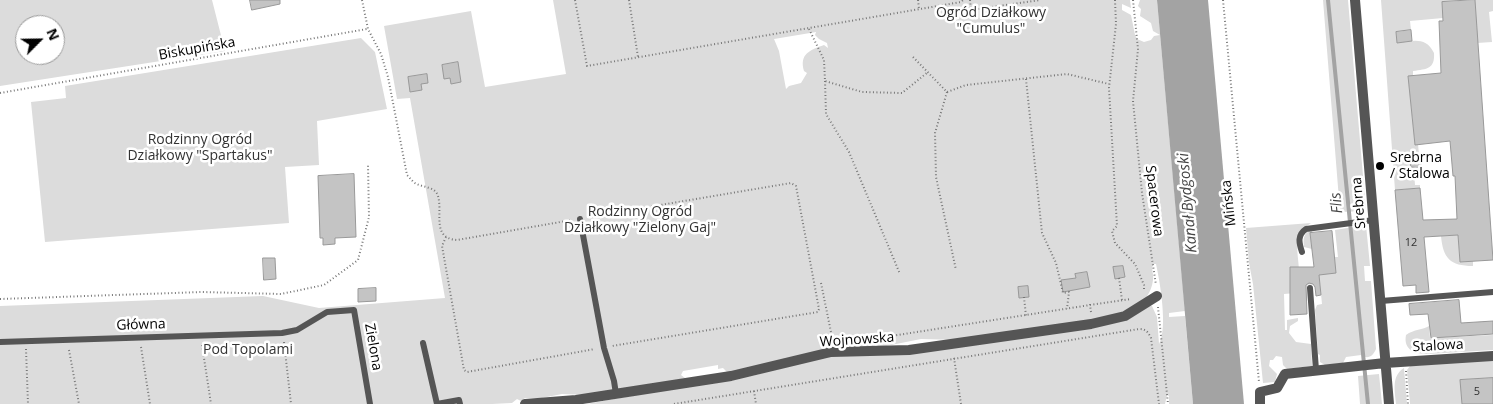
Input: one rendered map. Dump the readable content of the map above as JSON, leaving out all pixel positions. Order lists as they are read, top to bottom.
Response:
{
  "streets": {
    "street": ["Srebrna", "Wojnowska", "Stalowa"],
    "lane": ["Główna", "Zielona"],
    "path": ["Biskupińska", "Spacerowa", "Mińska"]
  },
  "crossings": [
    ["Spacerowa", "Wojnowska"],
    ["Mińska", "Stalowa"],
    ["Srebrna", "Stalowa"],
    ["Główna", "Zielona"]
  ],
  "water": ["Kanał Bydgoski", "Flis"],
  "parks": [
    "Ogród Działkowy \"Cumulus\"",
    "Rodzinny Ogród Działkowy \"Spartakus\"",
    "Rodzinny Ogród Działkowy \"Zielony Gaj\"",
    "Pod Topolami"
  ],
  "places": ["Srebrna / Stalowa"],
  "house_numbers": ["12", "5"],
  "north": "top right"
}
